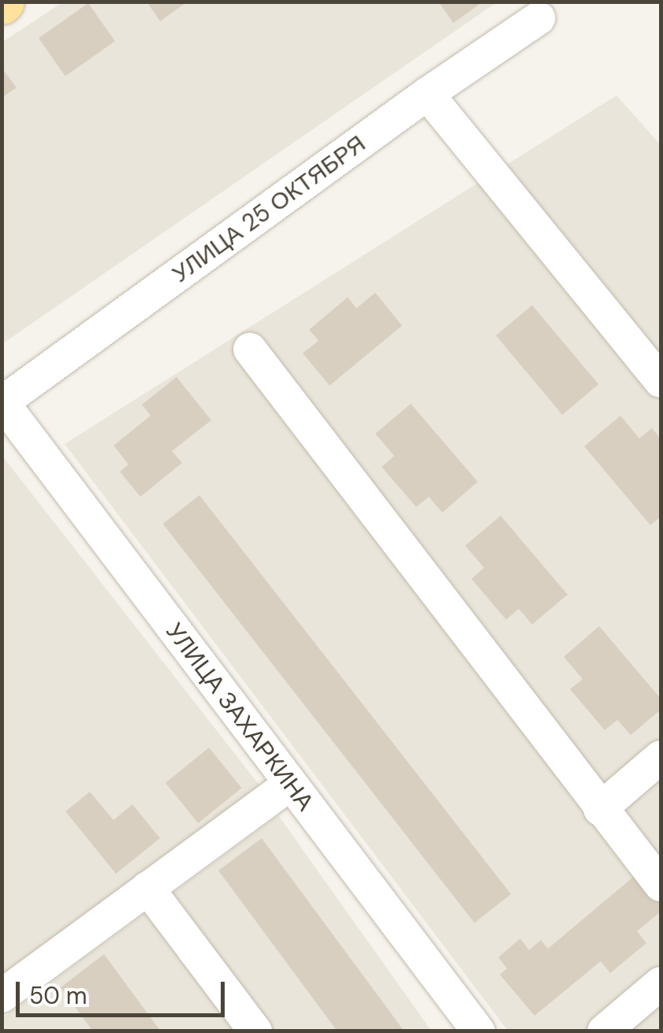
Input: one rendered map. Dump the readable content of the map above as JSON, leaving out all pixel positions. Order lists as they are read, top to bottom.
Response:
{
  "streets": {
    "street": ["УЛИЦА 25 ОКТЯБРЯ", "УЛИЦА ЗАХАРКИНА"]
  },
  "crossings": [
    ["УЛИЦА 25 ОКТЯБРЯ", "УЛИЦА ЗАХАРКИНА"]
  ],
  "scale_bar": "50 m"
}
